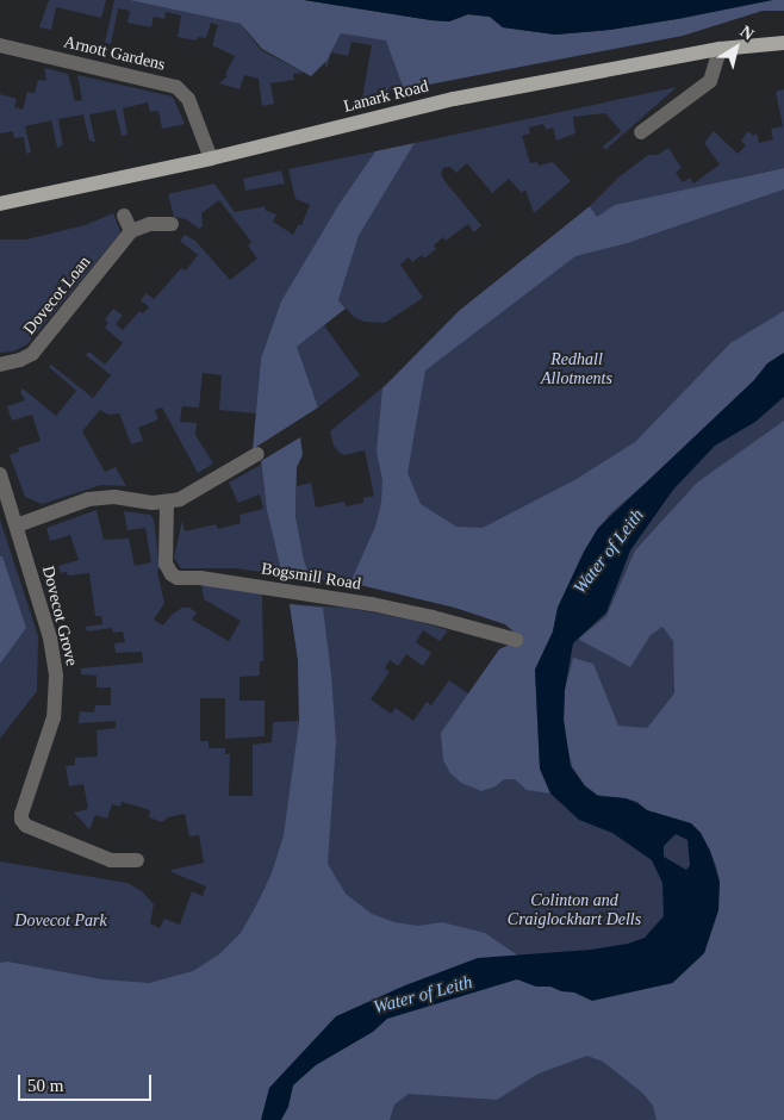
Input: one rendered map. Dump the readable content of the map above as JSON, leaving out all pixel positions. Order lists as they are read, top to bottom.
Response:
{
  "streets": {
    "main road": ["Lanark Road"],
    "street": [
      "Arnott Gardens",
      "Dovecot Loan",
      "Bogsmill Road",
      "Dovecot Grove"
    ]
  },
  "crossings": [
    ["Arnott Gardens", "Lanark Road"]
  ],
  "water": ["Water of Leith"],
  "parks": ["Redhall Allotments", "Colinton and Craiglockhart Dells", "Dovecot Park"],
  "scale_bar": "50 m",
  "north": "top right"
}
